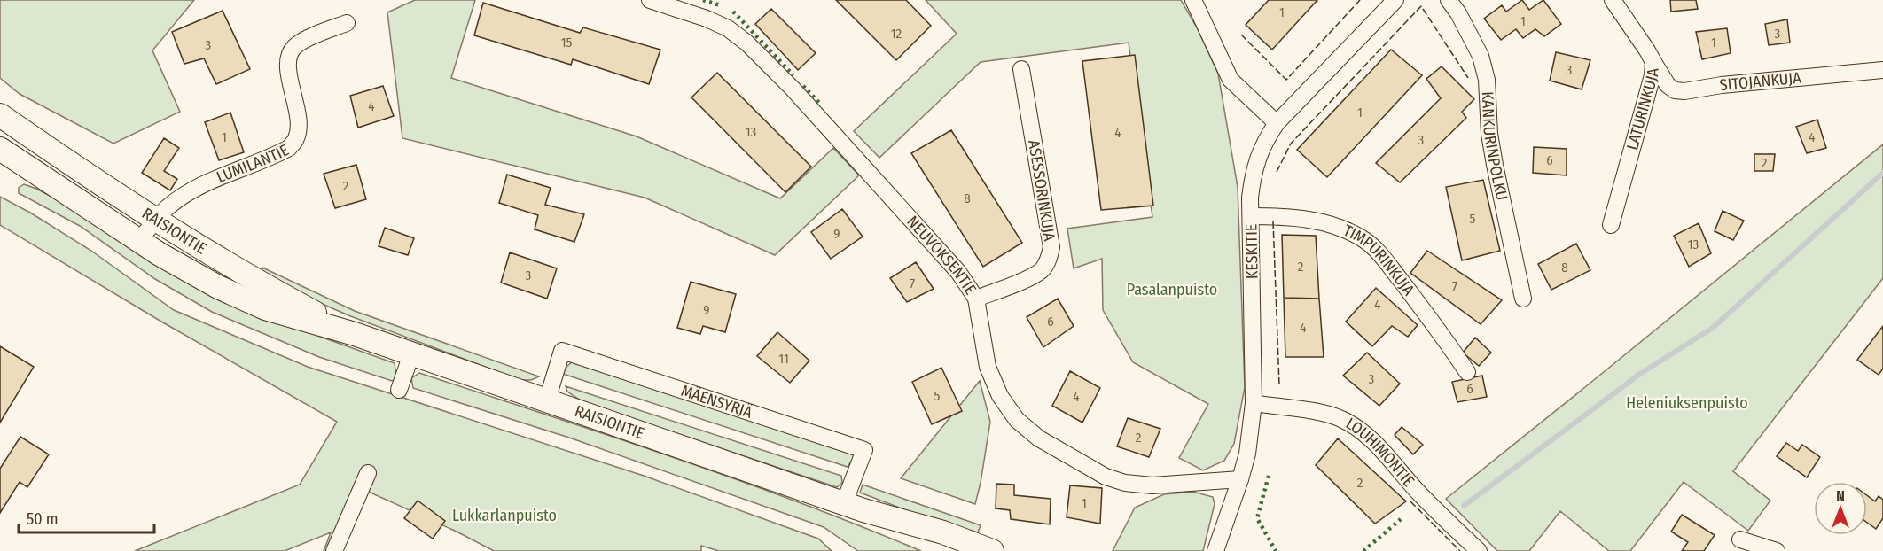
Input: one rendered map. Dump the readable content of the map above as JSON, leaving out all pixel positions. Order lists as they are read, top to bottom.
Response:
{
  "streets": {
    "main road": ["RAISIONTIE"],
    "street": [
      "SITOJANKUJA",
      "LATURINKUJA",
      "KANKURINPOLKU",
      "LUMILANTIE",
      "ASESSORINKUJA",
      "KESKITIE",
      "NEUVOKSENTIE",
      "TIMPURINKUJA",
      "MÄENSYRJÄ",
      "LOUHIMONTIE"
    ]
  },
  "crossings": [
    ["SITOJANKUJA", "LATURINKUJA"],
    ["LUMILANTIE", "RAISIONTIE"],
    ["ASESSORINKUJA", "NEUVOKSENTIE"],
    ["RAISIONTIE", "MÄENSYRJÄ"],
    ["KESKITIE", "NEUVOKSENTIE"],
    ["KESKITIE", "TIMPURINKUJA"],
    ["KESKITIE", "LOUHIMONTIE"]
  ],
  "parks": ["Pasalanpuisto", "Heleniuksenpuisto", "Lukkarlanpuisto"],
  "house_numbers": [
    "1",
    "1",
    "12",
    "3",
    "15",
    "1",
    "3",
    "3",
    "4",
    "1",
    "13",
    "4",
    "1",
    "4",
    "3",
    "6",
    "2",
    "2",
    "8",
    "5",
    "9",
    "13",
    "2",
    "8",
    "3",
    "7",
    "7",
    "4",
    "9",
    "6",
    "4",
    "11",
    "3",
    "6",
    "5",
    "4",
    "2",
    "2",
    "1"
  ],
  "scale_bar": "50 m",
  "north": "top"
}
